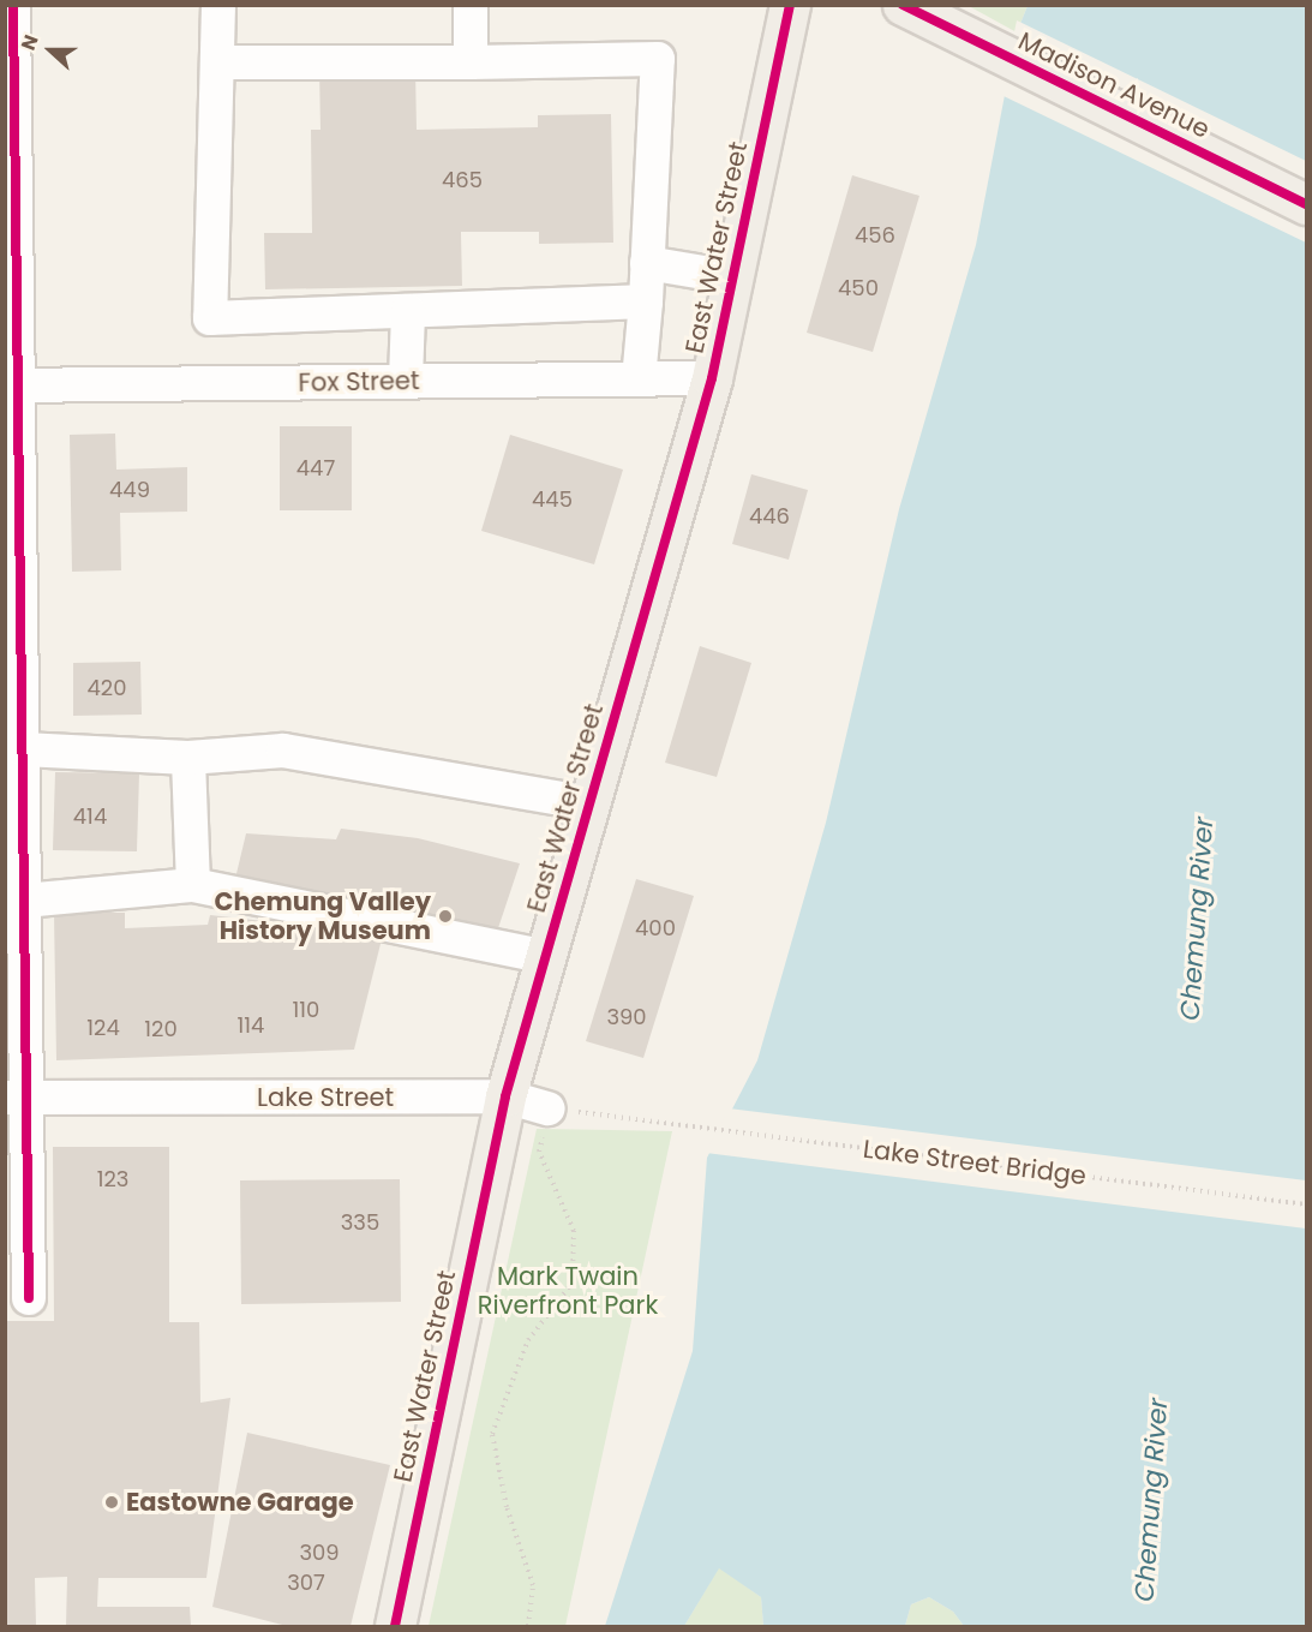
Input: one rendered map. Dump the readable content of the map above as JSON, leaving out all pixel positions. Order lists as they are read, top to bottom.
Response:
{
  "streets": {
    "main road": ["Madison Avenue", "East Water Street"],
    "street": ["Fox Street", "Lake Street"],
    "path": ["Lake Street Bridge"]
  },
  "crossings": [
    ["East Water Street", "Fox Street"],
    ["East Water Street", "Lake Street"],
    ["Lake Street", "Lake Street Bridge"]
  ],
  "water": ["Chemung River"],
  "parks": ["Mark Twain Riverfront Park"],
  "places": ["Chemung Valley History Museum", "Eastowne Garage"],
  "house_numbers": [
    "465",
    "456",
    "450",
    "447",
    "449",
    "445",
    "446",
    "420",
    "414",
    "400",
    "110",
    "390",
    "114",
    "124",
    "120",
    "123",
    "335",
    "309",
    "307"
  ],
  "north": "left"
}
